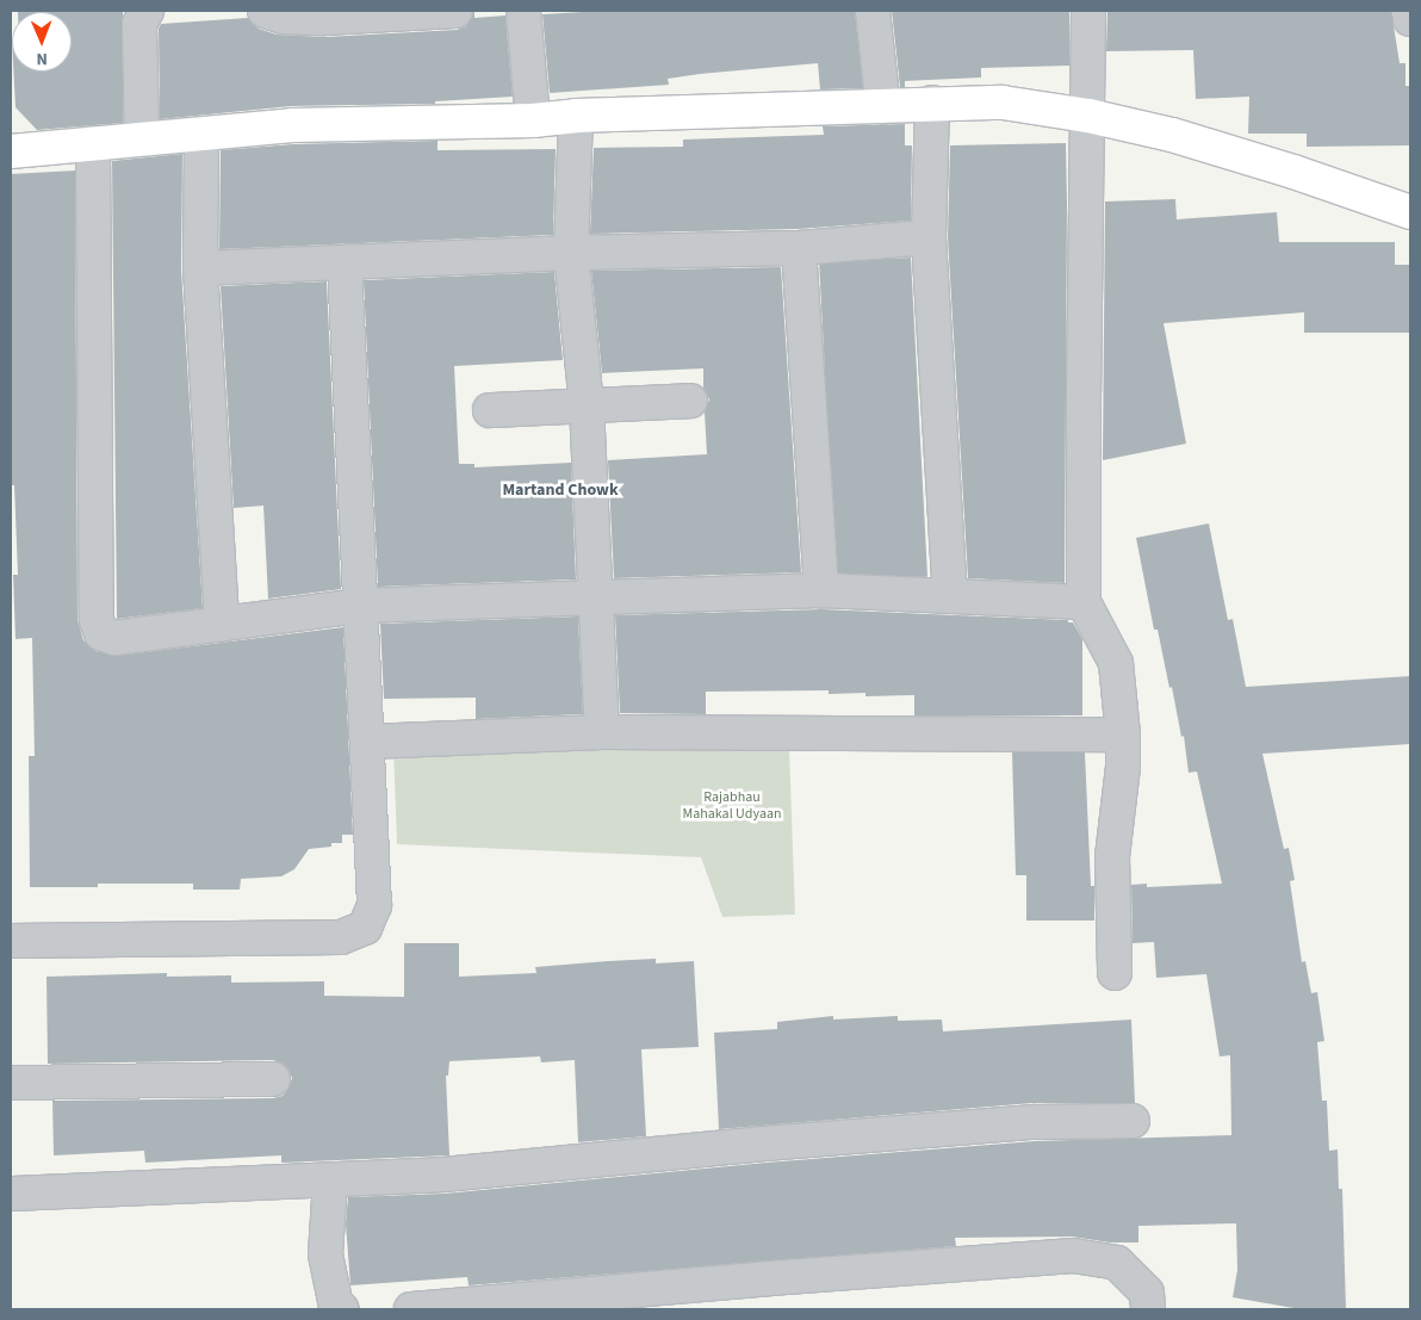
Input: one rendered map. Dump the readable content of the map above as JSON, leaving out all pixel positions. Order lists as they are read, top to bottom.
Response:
{
  "districts": ["Martand Chowk"],
  "parks": ["Rajabhau Mahakal Udyaan"],
  "north": "bottom"
}
